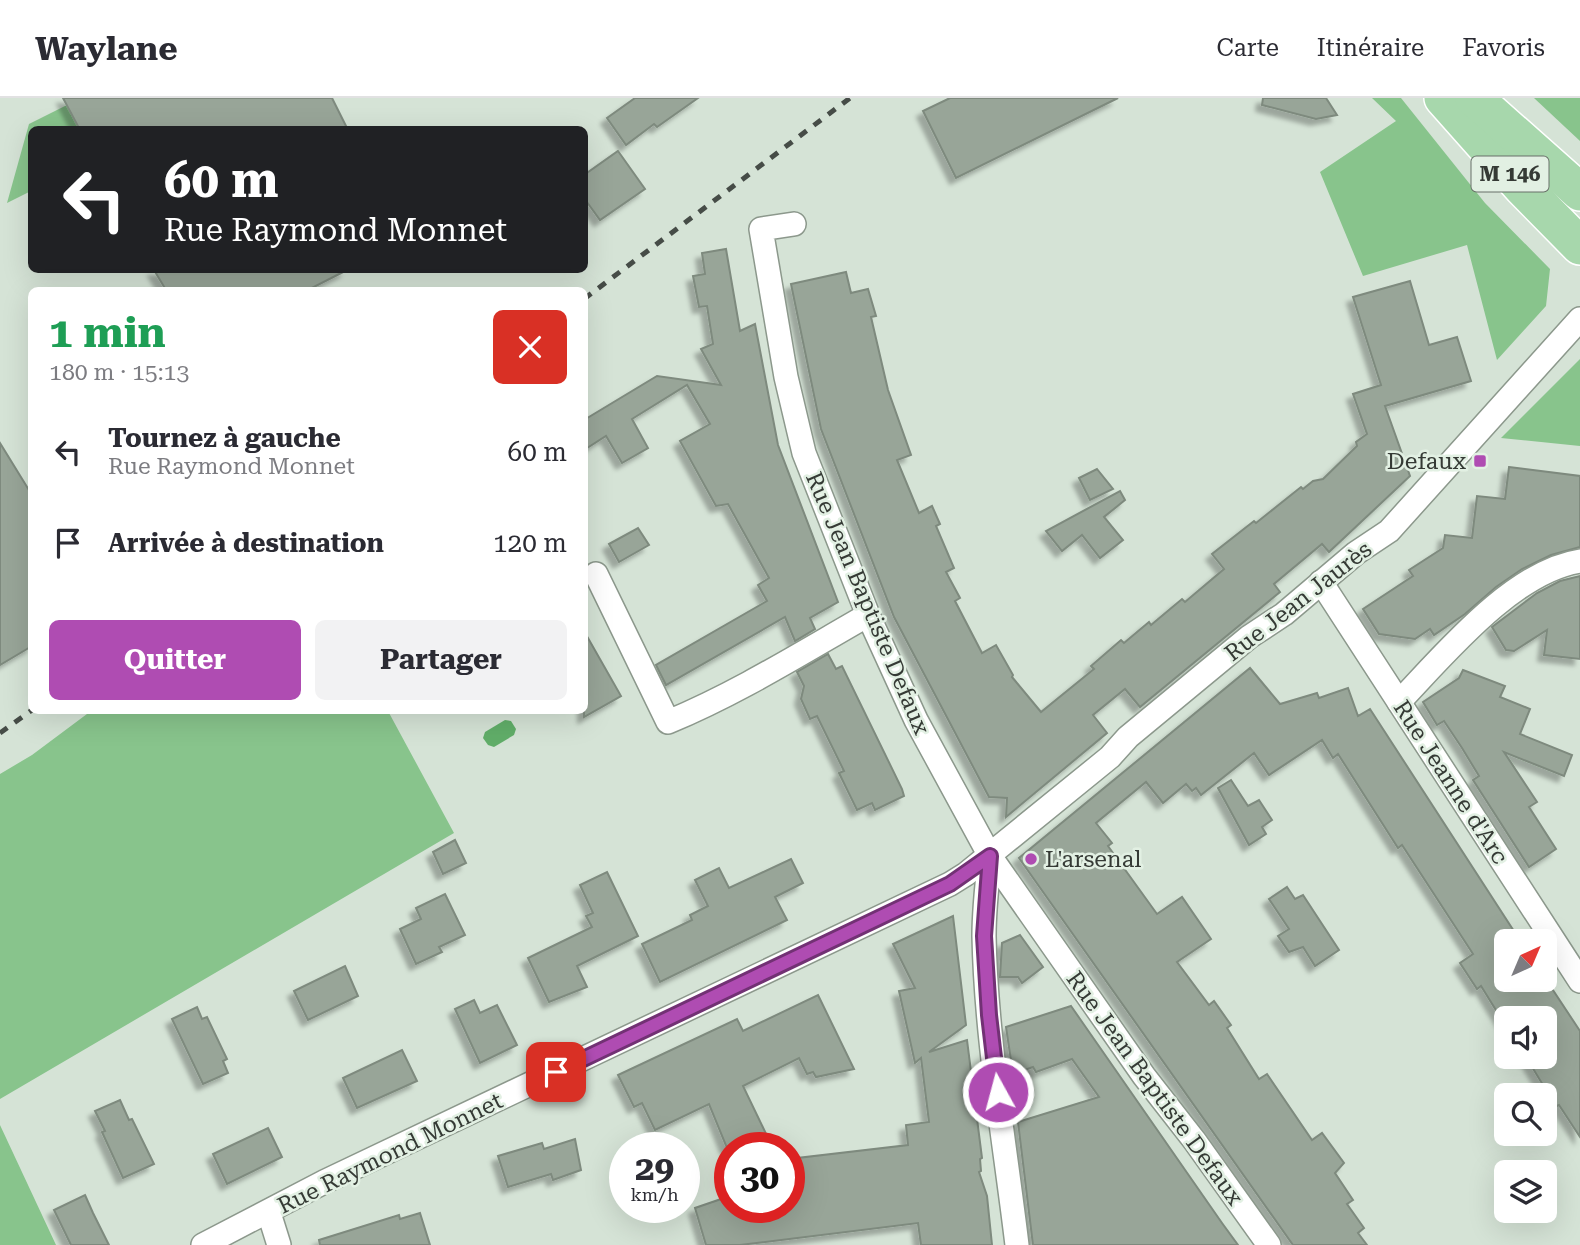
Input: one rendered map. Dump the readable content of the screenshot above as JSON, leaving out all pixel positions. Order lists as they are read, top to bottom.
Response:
{
  "streets": {
    "main road": ["M 146"],
    "street": [
      "Rue Jean Jaurès",
      "Rue Jean Baptiste Defaux",
      "Rue Jeanne d'Arc",
      "Rue Raymond Monnet"
    ]
  },
  "crossings": [
    ["Rue Jean Jaurès", "Rue Jean Baptiste Defaux"],
    ["Rue Jean Jaurès", "Rue Jeanne d'Arc"],
    ["Rue Jean Jaurès", "Rue Raymond Monnet"],
    ["Rue Jean Baptiste Defaux", "Rue Raymond Monnet"]
  ],
  "places": {
    "transit": ["Defaux"],
    "other": ["L'arsenal"]
  },
  "north": "top right",
  "page": {
    "header": "Waylane",
    "nav": ["Carte", "Itinéraire", "Favoris"],
    "turn": ["60 m", "Rue Raymond Monnet"],
    "heading": ["1 min", "180 m · 15:13"],
    "list": [
      {
        "name": "Tournez à gauche",
        "note": "Rue Raymond Monnet",
        "value": "60 m"
      },
      {
        "name": "Arrivée à destination",
        "value": "120 m"
      }
    ],
    "buttons": ["Quitter", "Partager"],
    "speed": "29 km/h",
    "limit": "30"
  }
}
